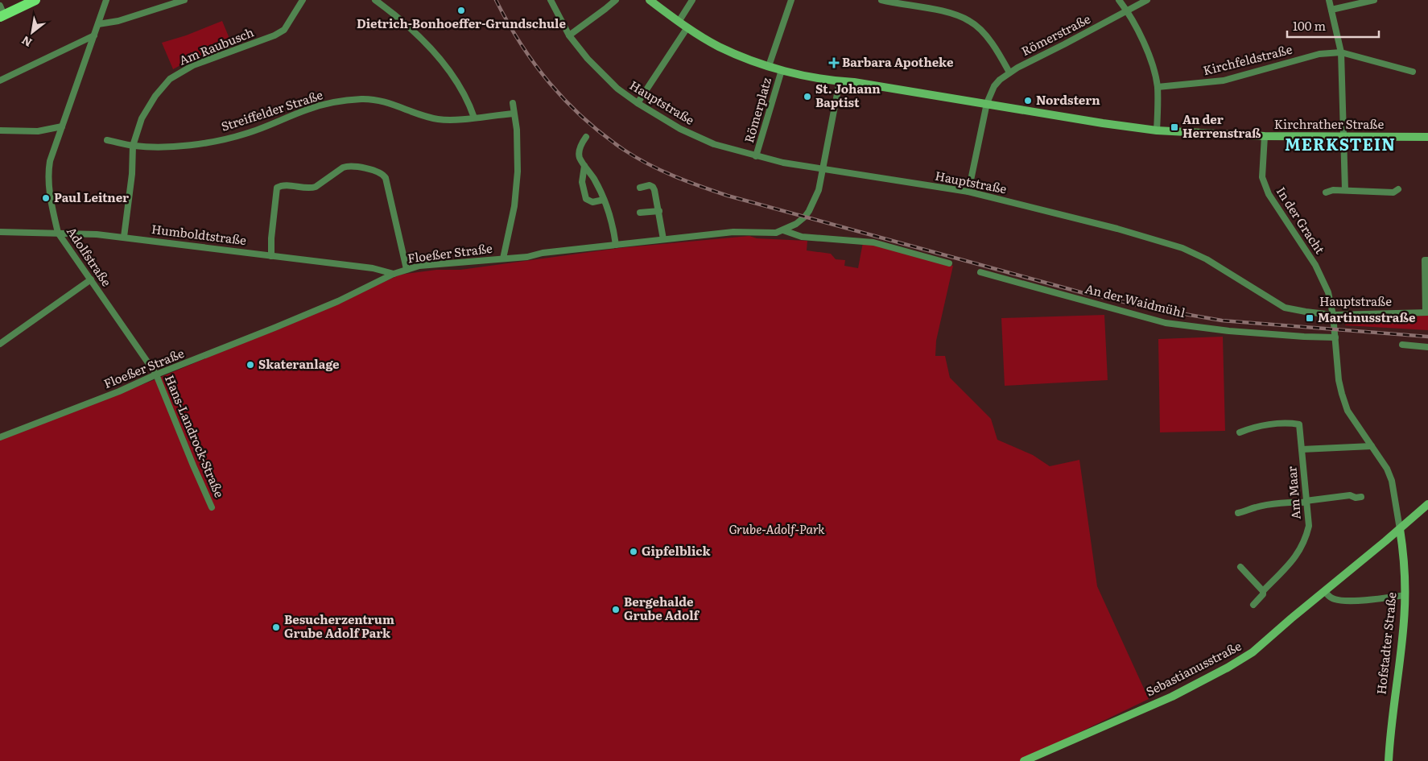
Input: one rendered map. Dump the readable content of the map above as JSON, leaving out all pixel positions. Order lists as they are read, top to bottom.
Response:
{
  "streets": {
    "main road": ["Kirchrather Straße", "Hofstadter Straße", "Sebastianusstraße"],
    "street": [
      "Römerstraße",
      "Am Raubusch",
      "Kirchfeldstraße",
      "Hauptstraße",
      "Römerplatz",
      "Streiffelder Straße",
      "In der Gracht",
      "Humboldtstraße",
      "Floeßer Straße",
      "Adolfstraße",
      "An der Waidmühl",
      "Hans-Landrock-Straße",
      "Am Maar"
    ]
  },
  "crossings": [
    ["Römerstraße", "Hauptstraße"],
    ["Römerstraße", "Kirchrather Straße"],
    ["Am Raubusch", "Streiffelder Straße"],
    ["Am Raubusch", "Humboldtstraße"],
    ["Hauptstraße", "Römerplatz"],
    ["Hauptstraße", "In der Gracht"],
    ["Hauptstraße", "Floeßer Straße"],
    ["Römerplatz", "Kirchrather Straße"],
    ["Kirchrather Straße", "In der Gracht"],
    ["Humboldtstraße", "Floeßer Straße"],
    ["Humboldtstraße", "Adolfstraße"],
    ["Floeßer Straße", "Adolfstraße"],
    ["Floeßer Straße", "Hans-Landrock-Straße"],
    ["Adolfstraße", "Hans-Landrock-Straße"],
    ["Hofstadter Straße", "Sebastianusstraße"]
  ],
  "districts": ["MERKSTEIN"],
  "parks": ["Grube-Adolf-Park"],
  "places": {
    "other": [
      "Dietrich-Bonhoeffer-Grundschule",
      "St. Johann Baptist",
      "Nordstern",
      "Paul Leitner",
      "Skateranlage",
      "Gipfelblick",
      "Bergehalde Grube Adolf",
      "Besucherzentrum Grube Adolf Park"
    ],
    "health": ["Barbara Apotheke"],
    "transit": ["An der Herrenstraß", "Martinusstraße"]
  },
  "scale_bar": "100 m",
  "north": "bottom left"
}
